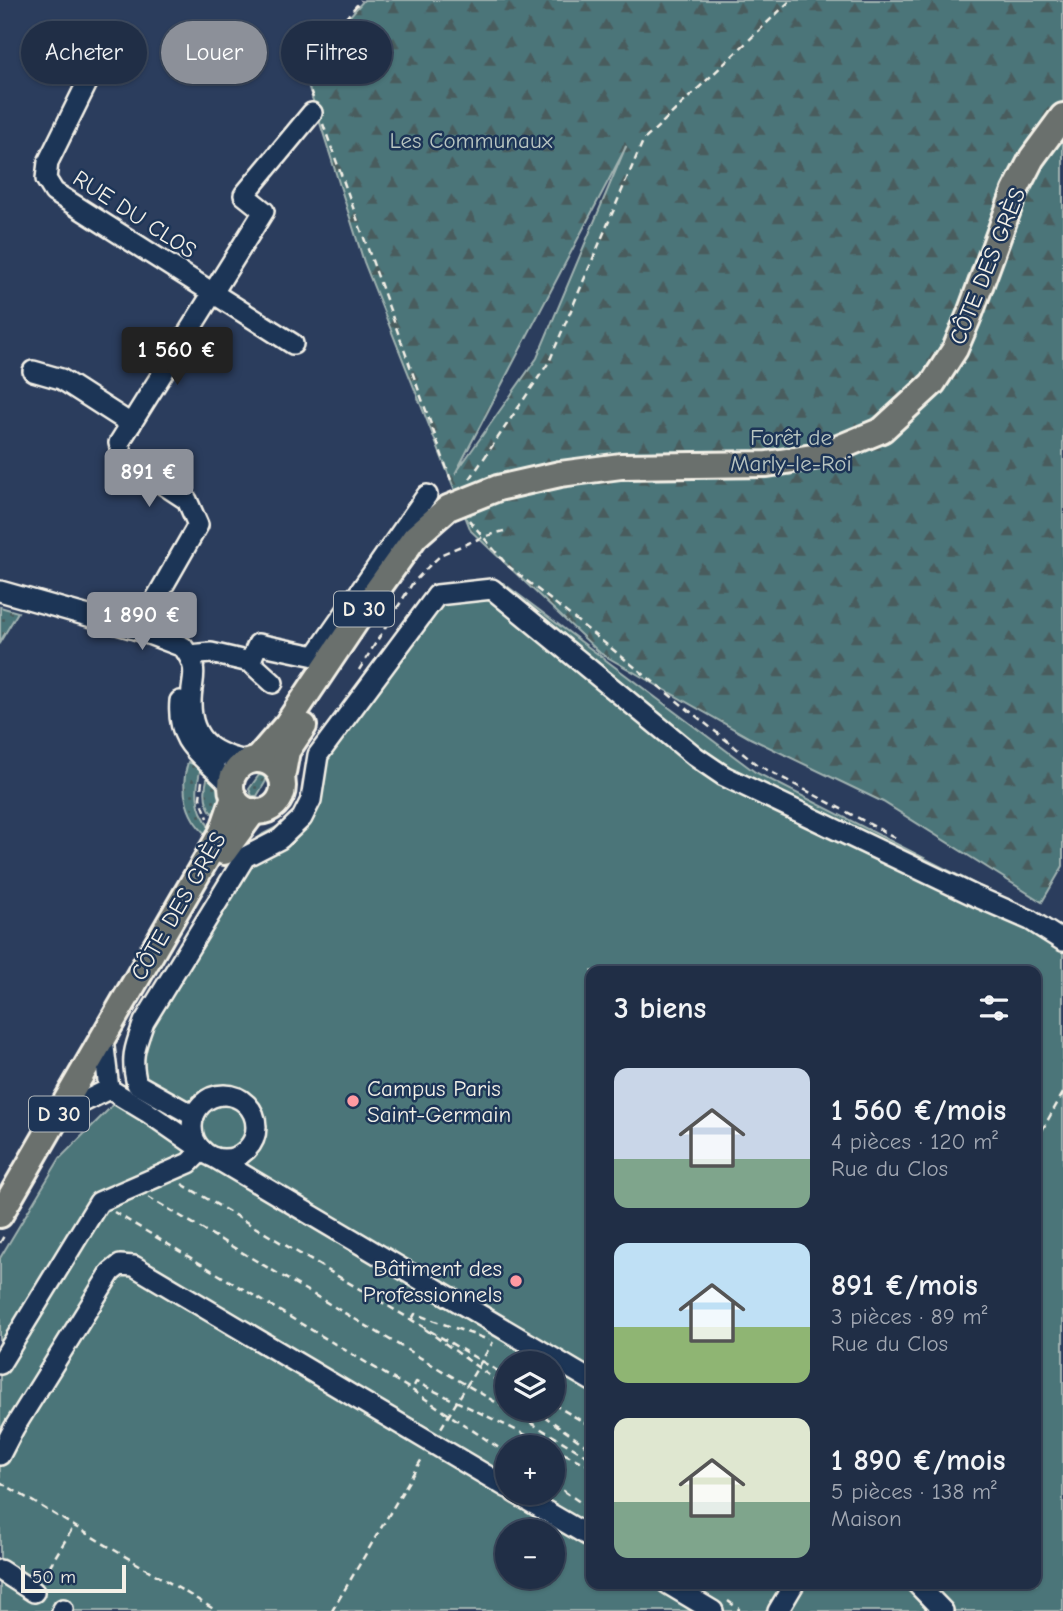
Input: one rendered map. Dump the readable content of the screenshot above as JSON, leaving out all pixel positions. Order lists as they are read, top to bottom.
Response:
{
  "streets": {
    "main road": ["CÔTE DES GRÈS", "D 30"],
    "street": ["RUE DU CLOS"]
  },
  "parks": ["Les Communaux", "Forêt de Marly-le-Roi"],
  "places": ["Campus Paris Saint-Germain", "Bâtiment des Professionnels"],
  "scale_bar": "50 m",
  "page": {
    "chip": ["Acheter", "Louer", "Filtres"],
    "price": ["1 560 €", "891 €", "1 890 €"],
    "heading": "3 biens",
    "list": [
      {
        "name": "1 560 €/mois",
        "note": "4 pièces · 120 m² · Rue du Clos"
      },
      {
        "name": "891 €/mois",
        "note": "3 pièces · 89 m² · Rue du Clos"
      },
      {
        "name": "1 890 €/mois",
        "note": "5 pièces · 138 m² · Maison"
      }
    ],
    "map_buttons": ["+", "−"],
    "scale": "50 m"
  }
}
